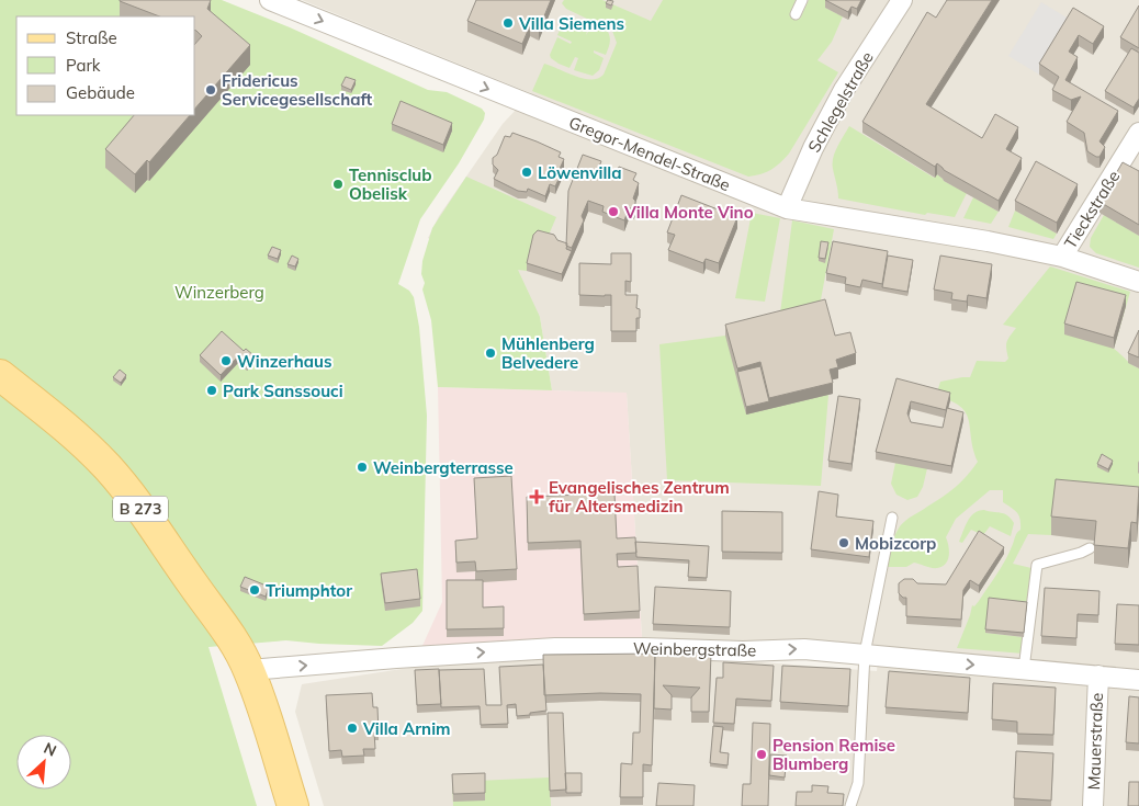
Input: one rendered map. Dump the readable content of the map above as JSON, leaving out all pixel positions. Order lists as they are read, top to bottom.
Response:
{
  "streets": {
    "main road": ["B 273"],
    "street": [
      "Schlegelstraße",
      "Gregor-Mendel-Straße",
      "Tieckstraße",
      "Weinbergstraße",
      "Mauerstraße"
    ]
  },
  "crossings": [
    ["Schlegelstraße", "Gregor-Mendel-Straße"],
    ["Gregor-Mendel-Straße", "Tieckstraße"],
    ["B 273", "Weinbergstraße"],
    ["Weinbergstraße", "Mauerstraße"]
  ],
  "one_way": ["Gregor-Mendel-Straße", "Weinbergstraße"],
  "parks": ["Winzerberg"],
  "places": {
    "other": [
      "Villa Siemens",
      "Fridericus Servicegesellschaft",
      "Löwenvilla",
      "Tennisclub Obelisk",
      "Villa Monte Vino",
      "Mühlenberg Belvedere",
      "Winzerhaus",
      "Park Sanssouci",
      "Weinbergterrasse",
      "Mobizcorp",
      "Triumphtor",
      "Villa Arnim",
      "Pension Remise Blumberg"
    ],
    "health": ["Evangelisches Zentrum für Altersmedizin"]
  },
  "legend": ["Straße", "Park", "Gebäude"],
  "north": "top right"
}
